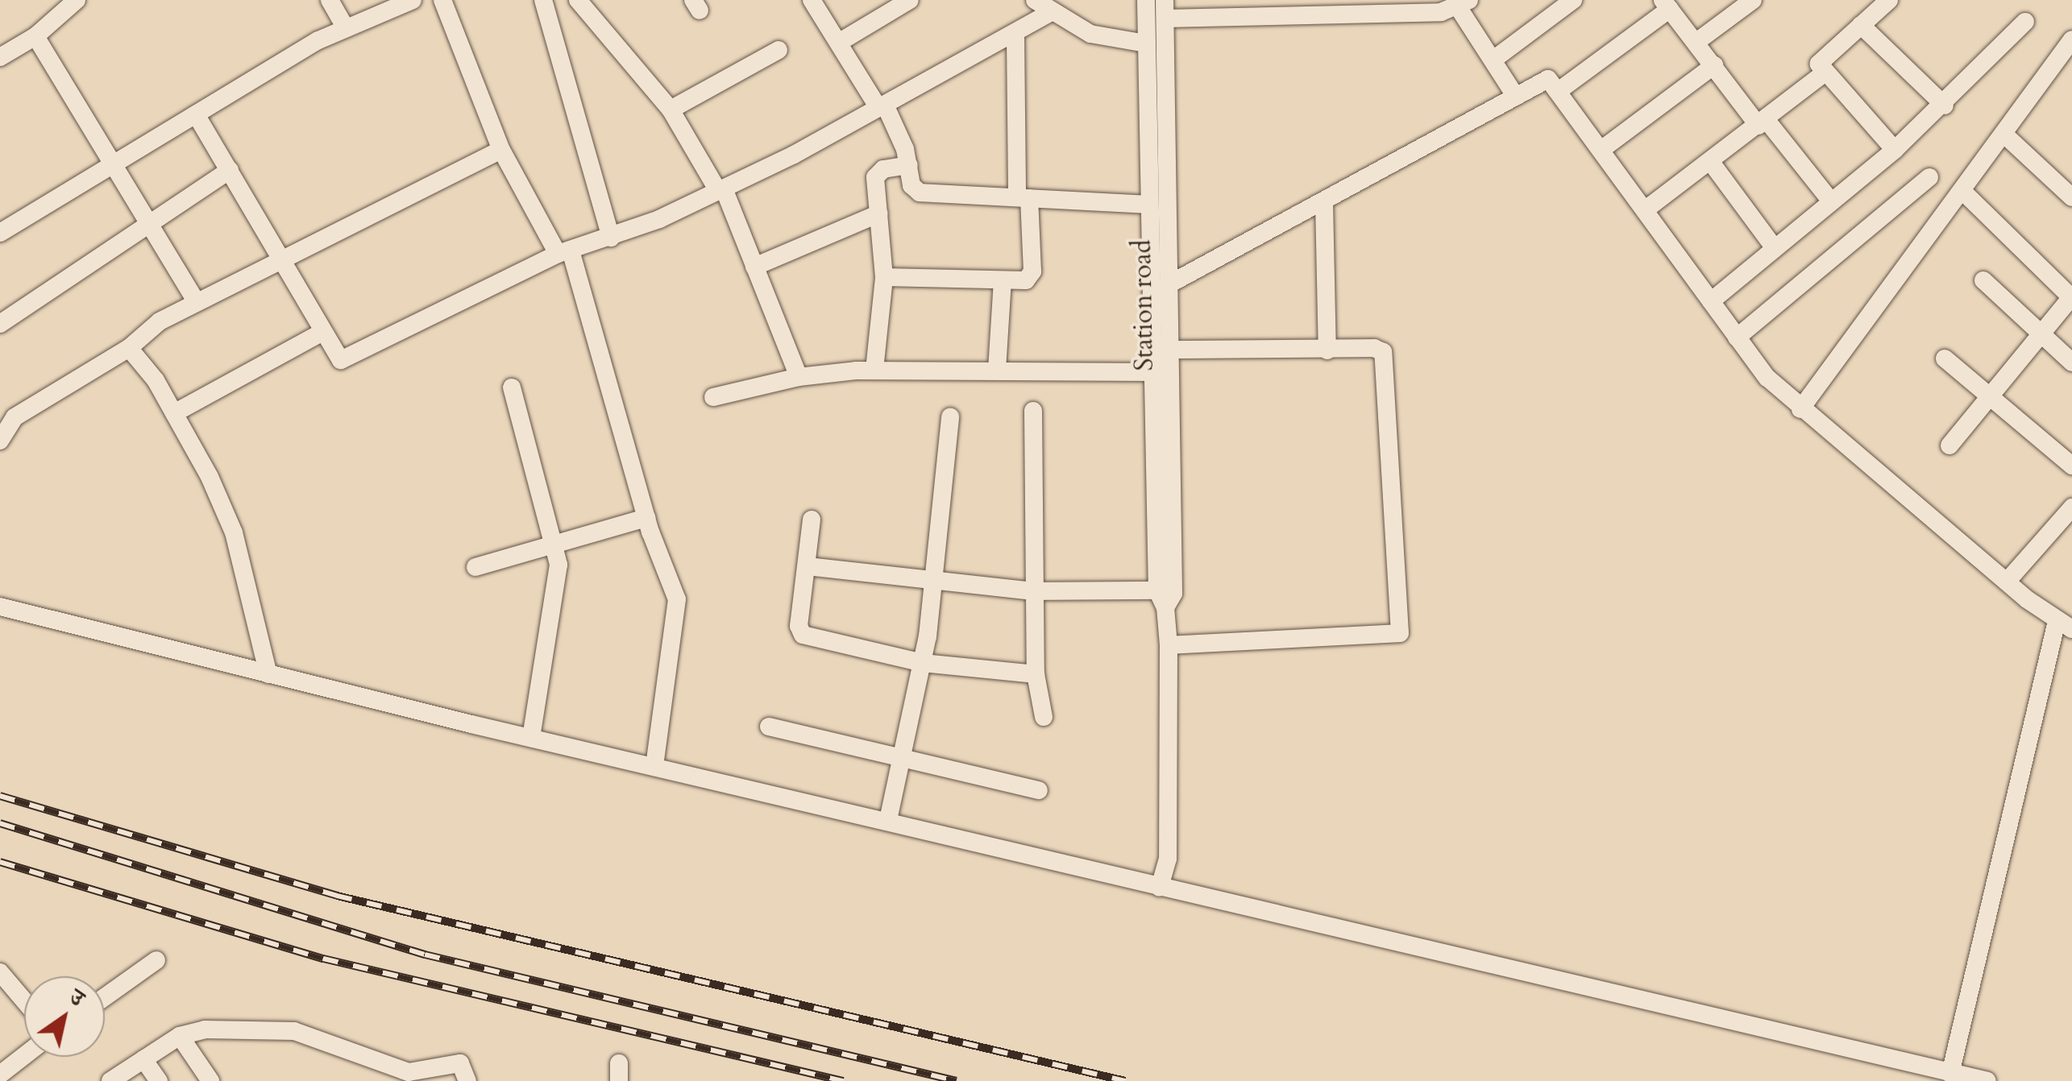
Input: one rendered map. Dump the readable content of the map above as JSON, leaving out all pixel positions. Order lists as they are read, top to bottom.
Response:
{
  "streets": {
    "street": ["Station road"]
  },
  "north": "top right"
}
